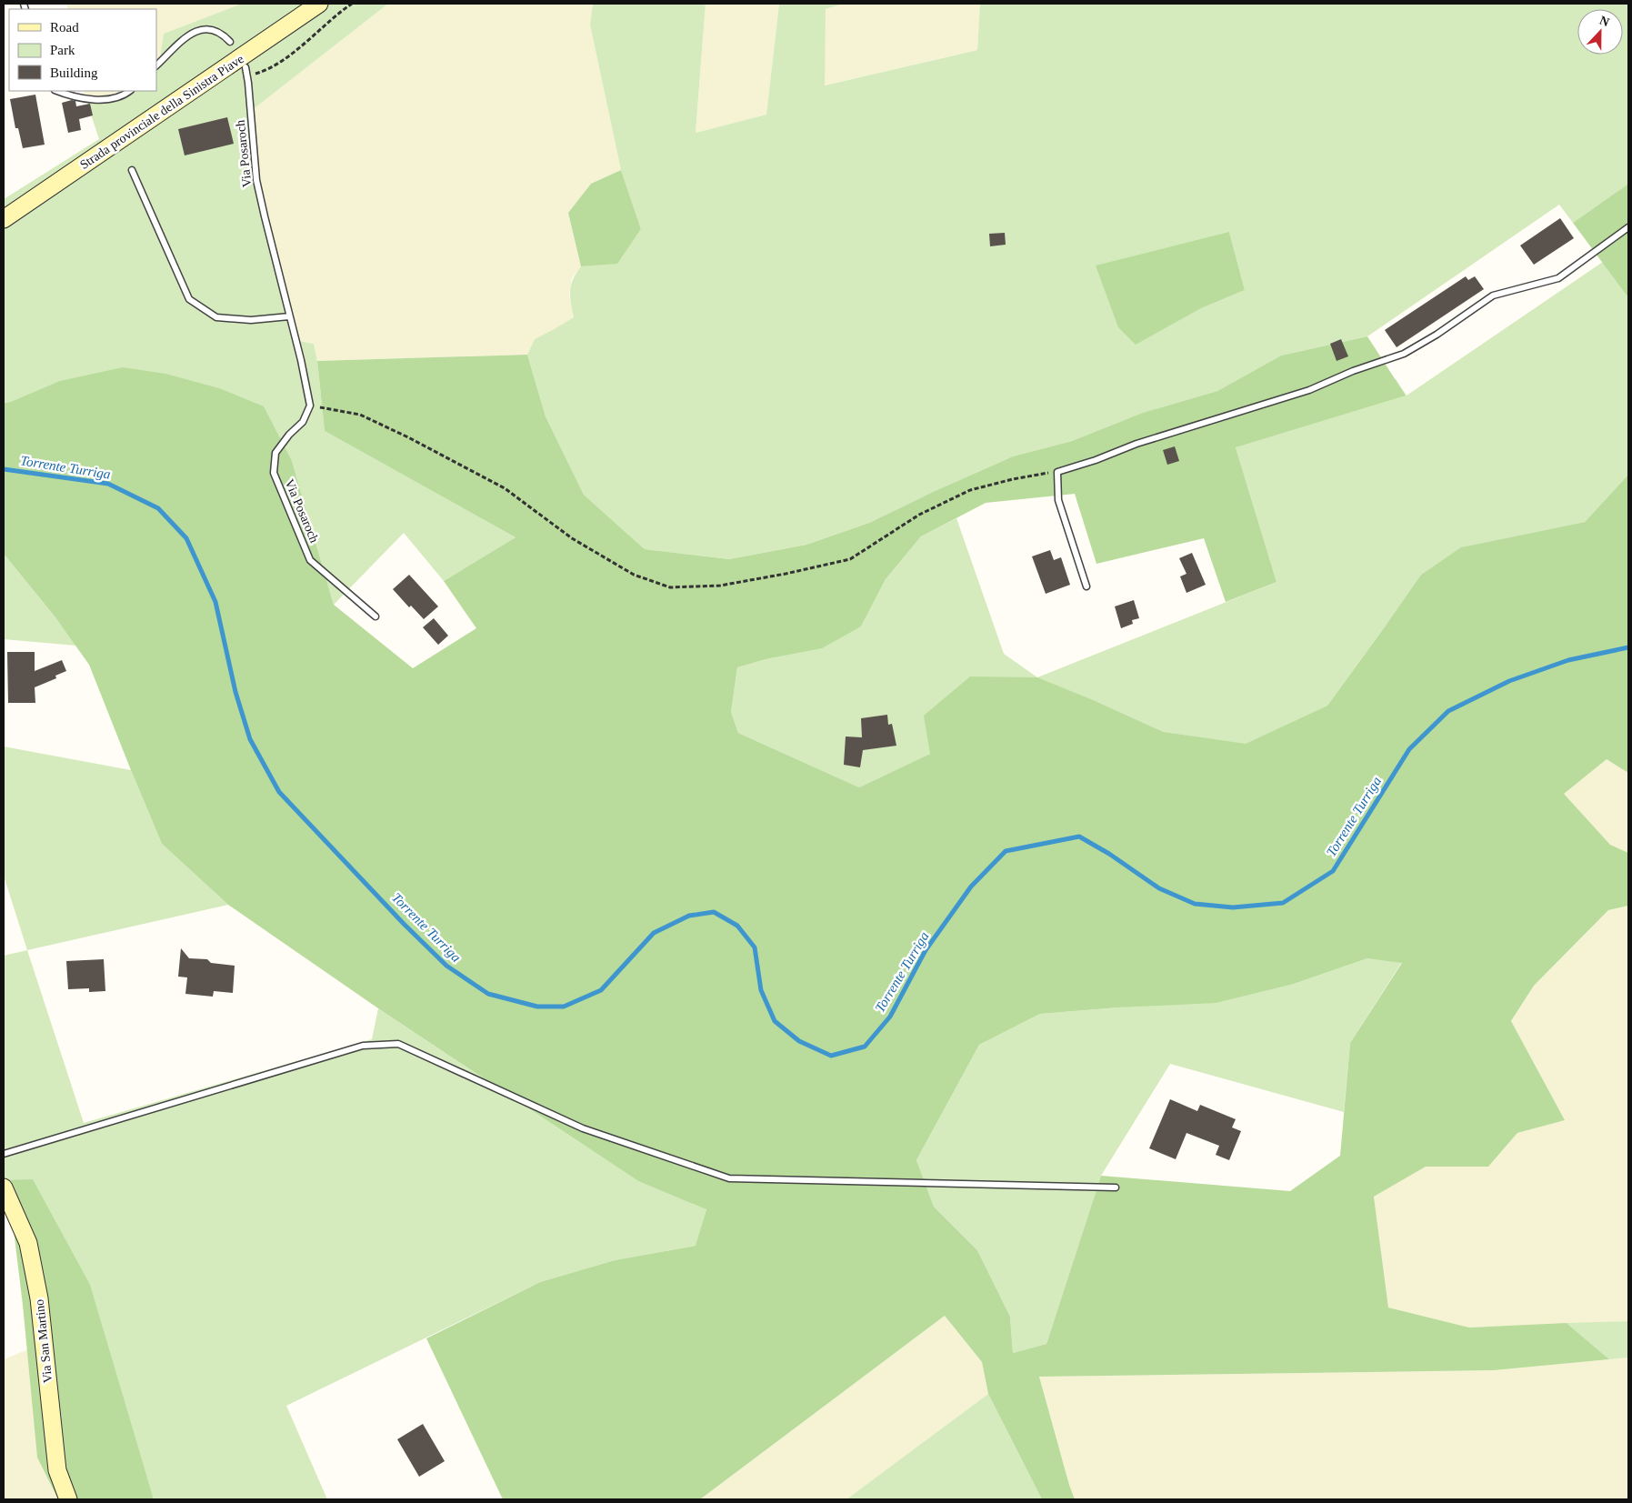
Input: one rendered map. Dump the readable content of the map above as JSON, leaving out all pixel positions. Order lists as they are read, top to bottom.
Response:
{
  "streets": {
    "main road": ["Strada provinciale della Sinistra Piave", "Via San Martino"],
    "lane": ["Via Posaroch"]
  },
  "water": ["Torrente Turriga"],
  "legend": ["Road", "Park", "Building"],
  "north": "top"
}
